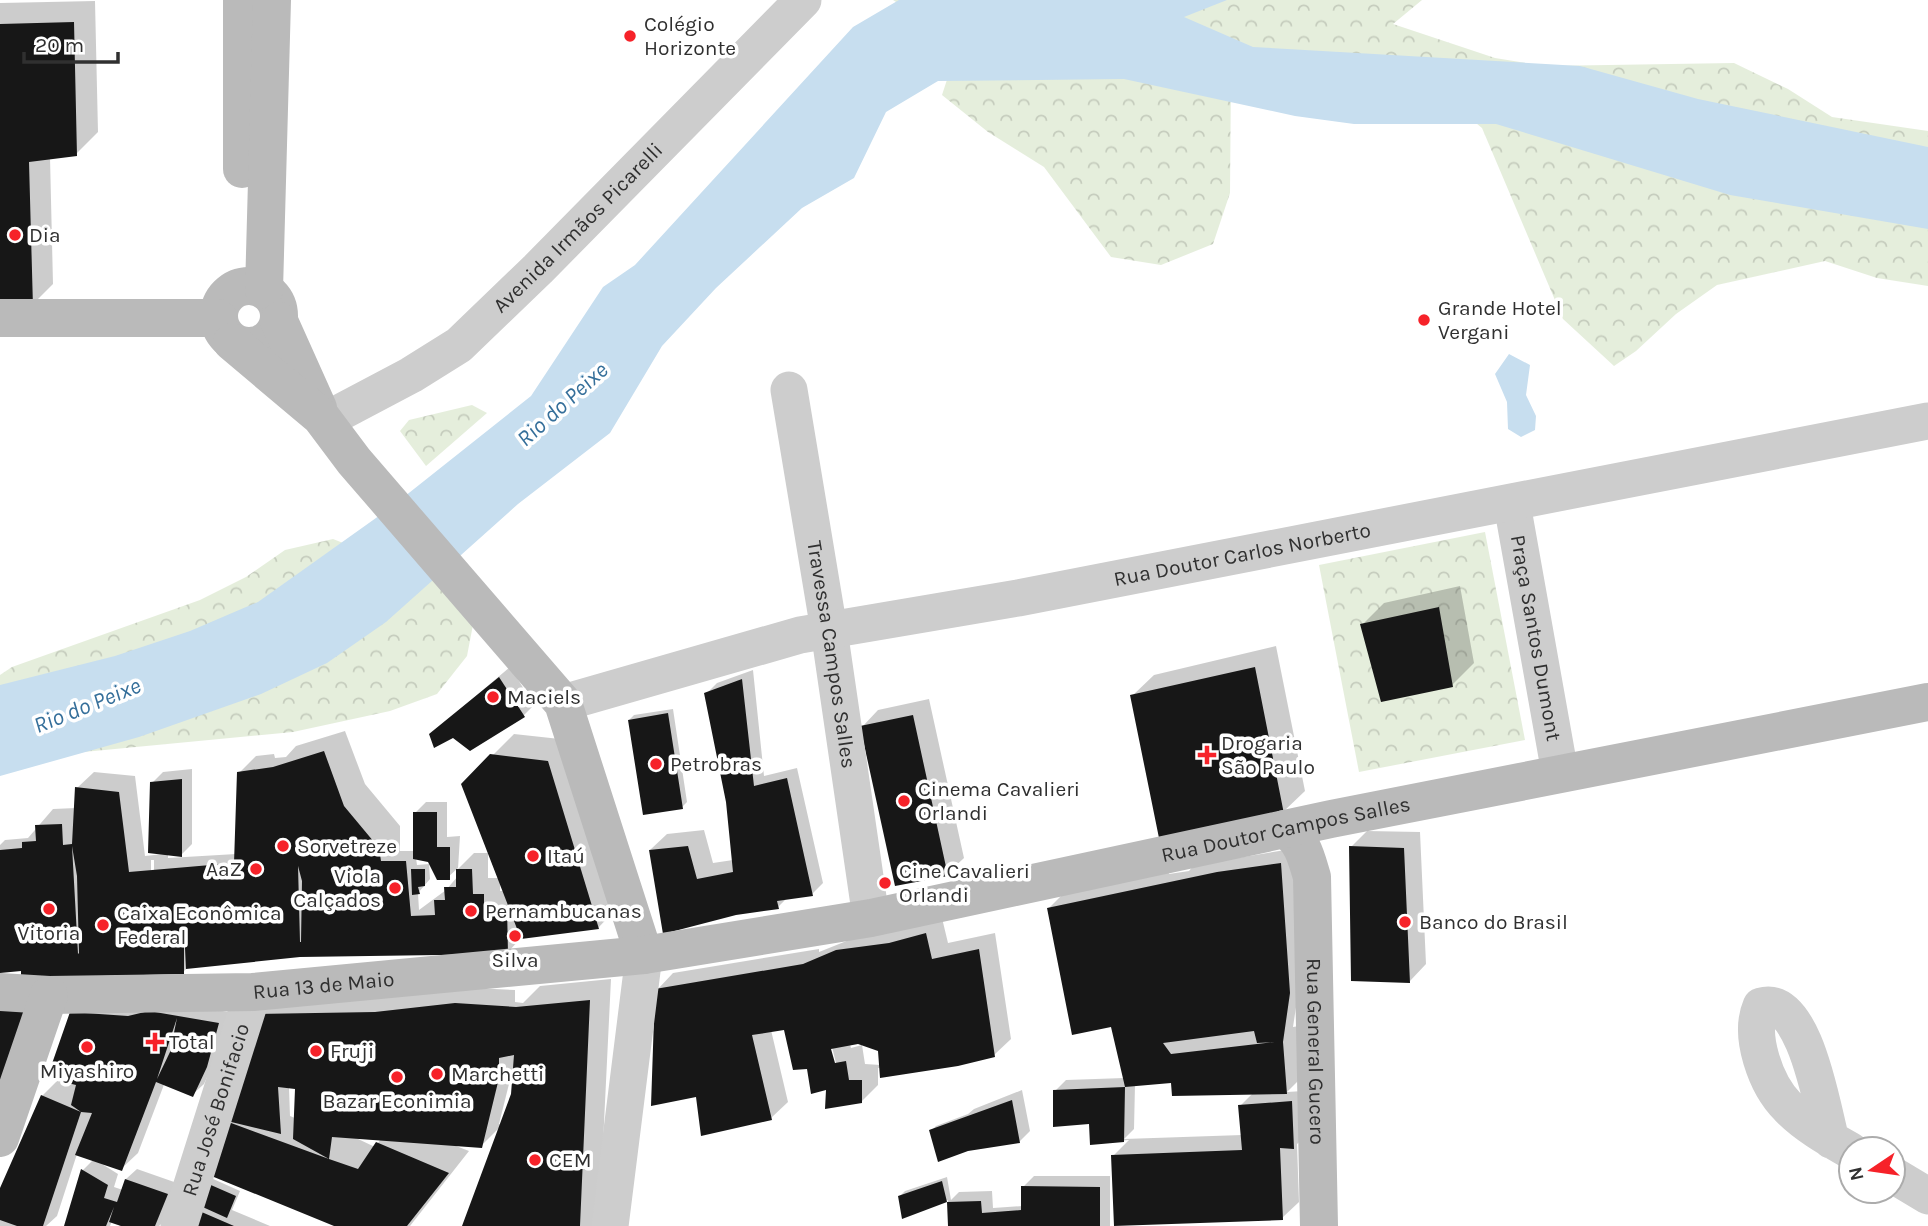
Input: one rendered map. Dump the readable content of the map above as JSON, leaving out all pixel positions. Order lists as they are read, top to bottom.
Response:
{
  "streets": {
    "street": [
      "Avenida Irmãos Picarelli",
      "Rua Doutor Carlos Norberto",
      "Praça Santos Dumont",
      "Travessa Campos Salles",
      "Rua Doutor Campos Salles",
      "Rua 13 de Maio",
      "Rua General Gucero",
      "Rua José Bonifacio"
    ]
  },
  "crossings": [
    ["Rua Doutor Carlos Norberto", "Praça Santos Dumont"],
    ["Rua Doutor Carlos Norberto", "Travessa Campos Salles"],
    ["Praça Santos Dumont", "Rua Doutor Campos Salles"],
    ["Travessa Campos Salles", "Rua Doutor Campos Salles"],
    ["Rua Doutor Campos Salles", "Rua 13 de Maio"],
    ["Rua Doutor Campos Salles", "Rua General Gucero"],
    ["Rua 13 de Maio", "Rua José Bonifacio"]
  ],
  "water": ["Rio do Peixe"],
  "places": {
    "other": [
      "Colégio Horizonte",
      "Dia",
      "Grande Hotel Vergani",
      "Maciels",
      "Petrobras",
      "Cinema Cavalieri Orlandi",
      "Sorvetreze",
      "Itaú",
      "AaZ",
      "Cine Cavalieri Orlandi",
      "Viola Calçados",
      "Vitoria",
      "Pernambucanas",
      "Banco do Brasil",
      "Caixa Econômica Federal",
      "Silva",
      "Miyashiro",
      "Fruji",
      "Marchetti",
      "Bazar Econimia",
      "CEM"
    ],
    "health": ["Drogaria São Paulo", "Total"]
  },
  "scale_bar": "20 m",
  "north": "left"
}
